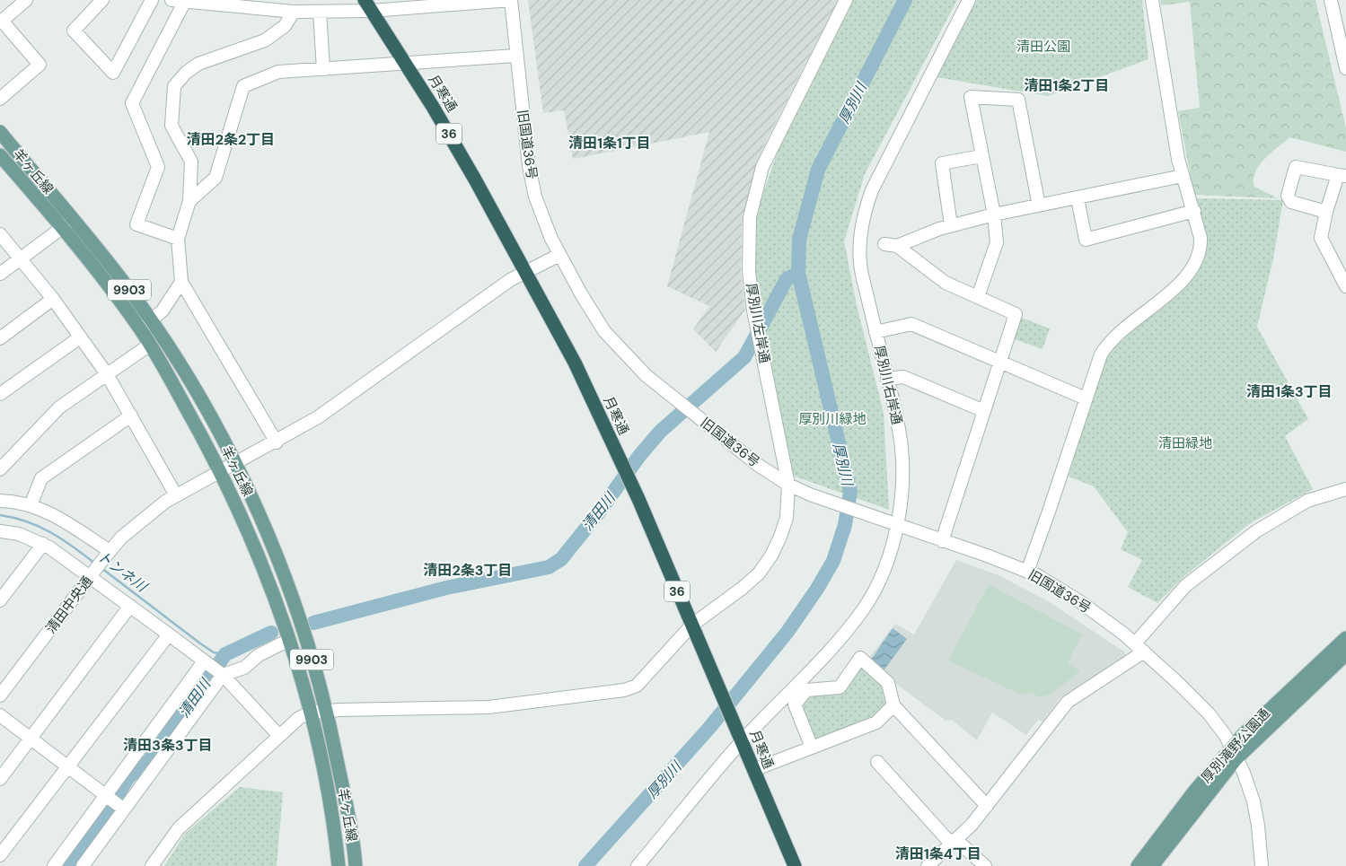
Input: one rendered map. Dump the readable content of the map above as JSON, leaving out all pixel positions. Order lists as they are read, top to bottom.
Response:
{
  "streets": {
    "highway": ["月寒通", "36"],
    "main road": ["羊ヶ丘線", "9903", "厚別滝野公園通"],
    "street": [
      "旧国道36号",
      "厚別川左岸通",
      "厚別川右岸通",
      "清田中央通"
    ]
  },
  "crossings": [
    ["月寒通", "厚別川左岸通"],
    ["月寒通", "厚別川右岸通"],
    ["月寒通", "清田中央通"],
    ["旧国道36号", "厚別川左岸通"],
    ["旧国道36号", "厚別川右岸通"],
    ["旧国道36号", "清田中央通"],
    ["旧国道36号", "厚別滝野公園通"],
    ["羊ヶ丘線", "厚別川左岸通"],
    ["羊ヶ丘線", "清田中央通"]
  ],
  "districts": [
    "清田1条2丁目",
    "清田2条2丁目",
    "清田1条1丁目",
    "清田1条3丁目",
    "清田2条3丁目",
    "清田3条3丁目",
    "清田1条4丁目"
  ],
  "water": ["厚別川", "清田川", "トンネ川"],
  "parks": ["清田公園", "厚別川緑地", "清田緑地"]
}
